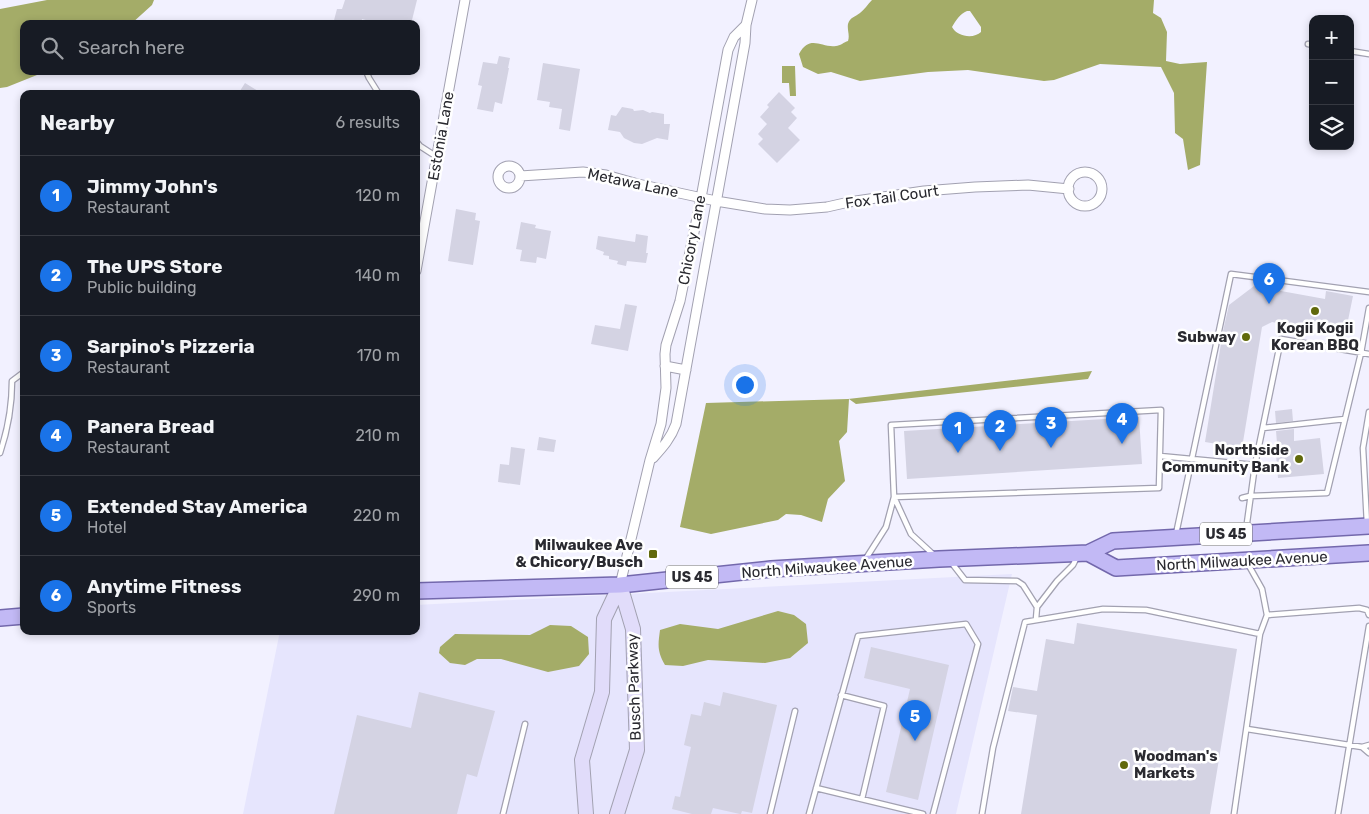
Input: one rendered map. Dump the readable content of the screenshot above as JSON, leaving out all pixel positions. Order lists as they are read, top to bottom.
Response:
{
  "streets": {
    "main road": ["US 45", "North Milwaukee Avenue"],
    "street": [
      "Estonia Lane",
      "Metawa Lane",
      "Fox Tail Court",
      "Chicory Lane",
      "Busch Parkway"
    ]
  },
  "crossings": [
    ["Metawa Lane", "Fox Tail Court"],
    ["Metawa Lane", "Chicory Lane"],
    ["Fox Tail Court", "Chicory Lane"],
    ["Chicory Lane", "North Milwaukee Avenue"],
    ["Chicory Lane", "Busch Parkway"],
    ["North Milwaukee Avenue", "Busch Parkway"]
  ],
  "places": {
    "other": [
      "Kogii Kogii Korean BBQ",
      "Subway",
      "Northside Community Bank",
      "Woodman's Markets"
    ],
    "transit": ["Milwaukee Ave & Chicory/Busch"]
  },
  "page": {
    "map_buttons": ["+", "−"],
    "search": "Search here",
    "heading": ["Nearby", "6 results"],
    "list": [
      {
        "mark": "1",
        "name": "Jimmy John's",
        "note": "Restaurant",
        "value": "120 m"
      },
      {
        "mark": "2",
        "name": "The UPS Store",
        "note": "Public building",
        "value": "140 m"
      },
      {
        "mark": "3",
        "name": "Sarpino's Pizzeria",
        "note": "Restaurant",
        "value": "170 m"
      },
      {
        "mark": "4",
        "name": "Panera Bread",
        "note": "Restaurant",
        "value": "210 m"
      },
      {
        "mark": "5",
        "name": "Extended Stay America",
        "note": "Hotel",
        "value": "220 m"
      },
      {
        "mark": "6",
        "name": "Anytime Fitness",
        "note": "Sports",
        "value": "290 m"
      }
    ],
    "pins": [
      "6",
      "4",
      "3",
      "2",
      "1",
      "5"
    ]
  }
}
